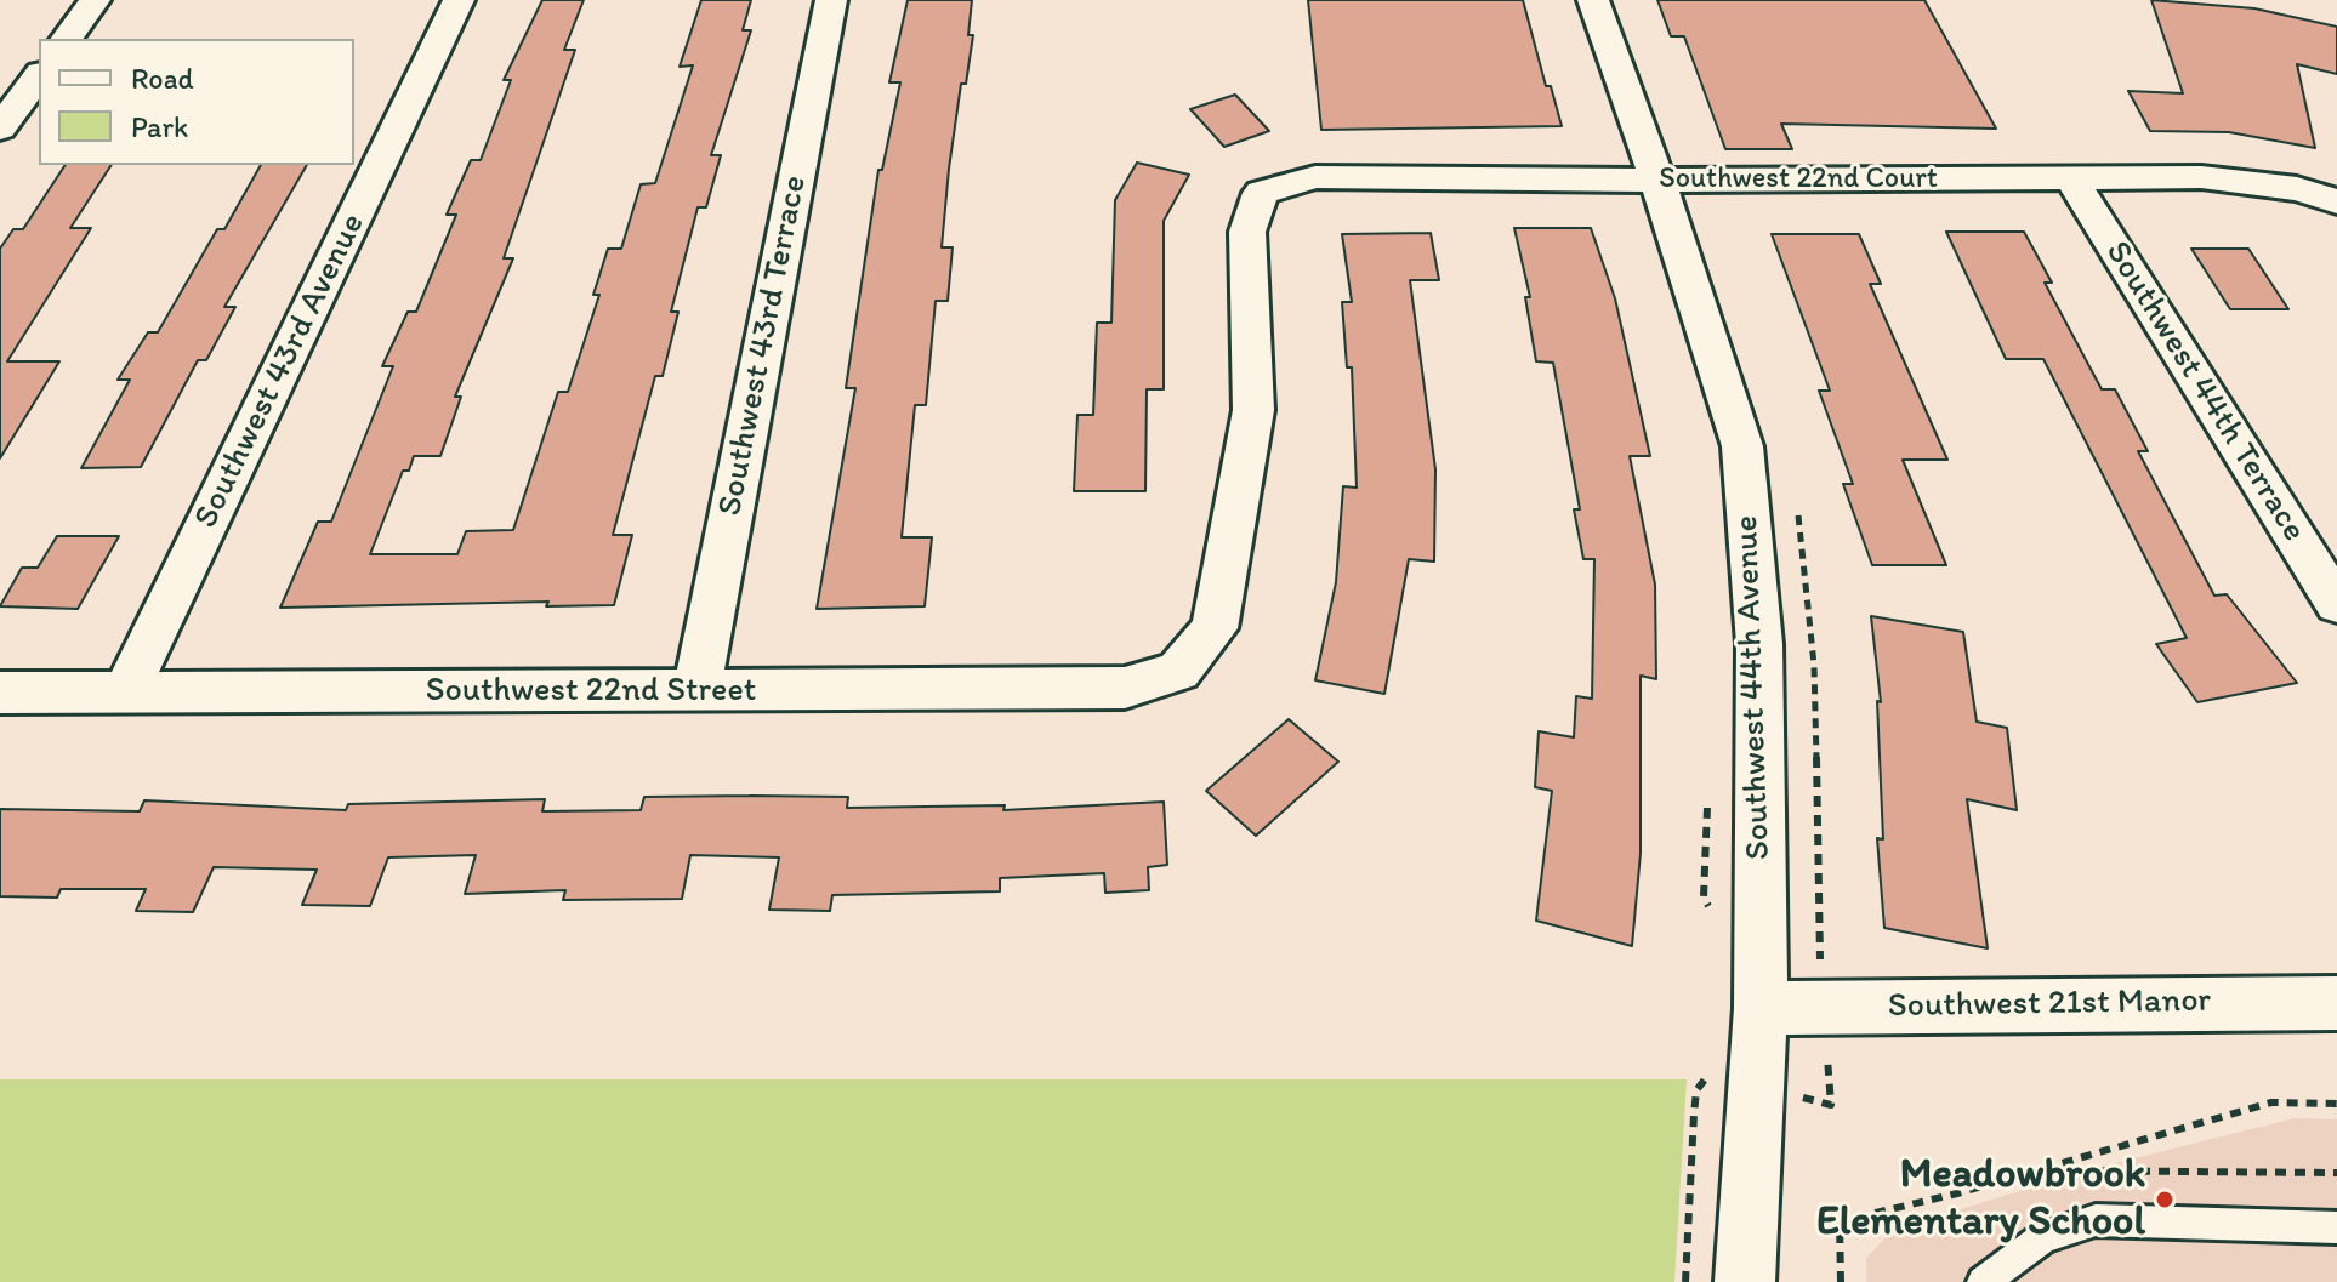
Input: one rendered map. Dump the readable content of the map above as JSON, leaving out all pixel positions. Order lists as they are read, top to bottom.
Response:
{
  "streets": {
    "street": [
      "Southwest 22nd Court",
      "Southwest 43rd Terrace",
      "Southwest 43rd Avenue",
      "Southwest 44th Terrace",
      "Southwest 44th Avenue",
      "Southwest 22nd Street",
      "Southwest 21st Manor"
    ]
  },
  "crossings": [
    ["Southwest 22nd Court", "Southwest 44th Terrace"],
    ["Southwest 22nd Court", "Southwest 44th Avenue"],
    ["Southwest 22nd Court", "Southwest 22nd Street"],
    ["Southwest 43rd Terrace", "Southwest 22nd Street"],
    ["Southwest 43rd Avenue", "Southwest 22nd Street"],
    ["Southwest 44th Avenue", "Southwest 21st Manor"]
  ],
  "places": ["Meadowbrook Elementary School"],
  "legend": ["Road", "Park"]
}
